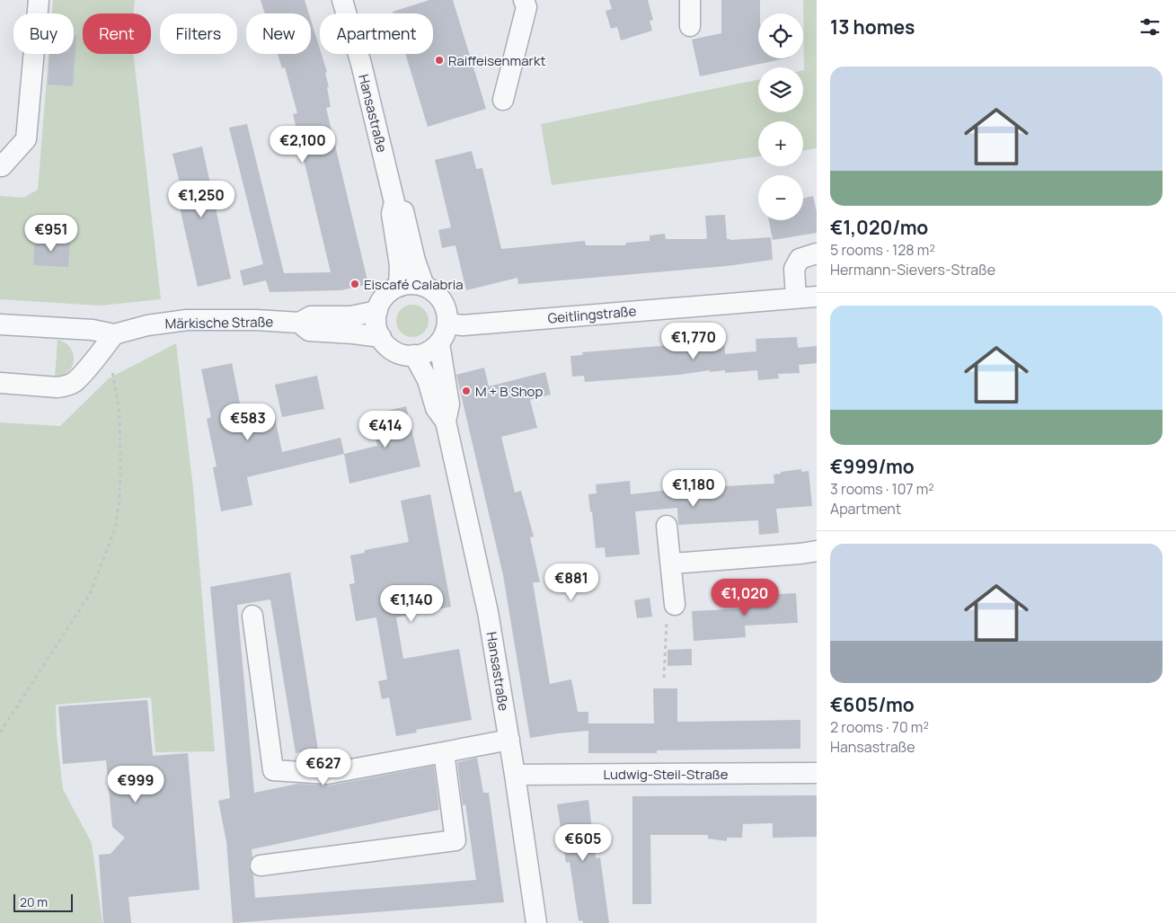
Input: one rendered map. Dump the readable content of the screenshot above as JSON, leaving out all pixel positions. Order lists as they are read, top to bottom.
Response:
{
  "streets": {
    "street": [
      "Hansastraße",
      "Geitlingstraße",
      "Märkische Straße",
      "Ludwig-Steil-Straße"
    ]
  },
  "crossings": [
    ["Hansastraße", "Geitlingstraße"],
    ["Hansastraße", "Märkische Straße"],
    ["Hansastraße", "Ludwig-Steil-Straße"],
    ["Geitlingstraße", "Märkische Straße"]
  ],
  "places": ["Raiffeisenmarkt", "Eiscafé Calabria", "M + B Shop"],
  "scale_bar": "20 m",
  "page": {
    "heading": "13 homes",
    "map_buttons": ["+", "−"],
    "chip": [
      "Buy",
      "Rent",
      "Filters",
      "New",
      "Apartment"
    ],
    "list": [
      {
        "name": "€1,020/mo",
        "note": "5 rooms · 128 m² · Hermann-Sievers-Straße"
      },
      {
        "name": "€999/mo",
        "note": "3 rooms · 107 m² · Apartment"
      },
      {
        "name": "€605/mo",
        "note": "2 rooms · 70 m² · Hansastraße"
      }
    ],
    "price": [
      "€2,100",
      "€1,250",
      "€951",
      "€1,770",
      "€583",
      "€414",
      "€1,180",
      "€881",
      "€1,020",
      "€1,140",
      "€627",
      "€999",
      "€605"
    ],
    "scale": "20 m"
  }
}
